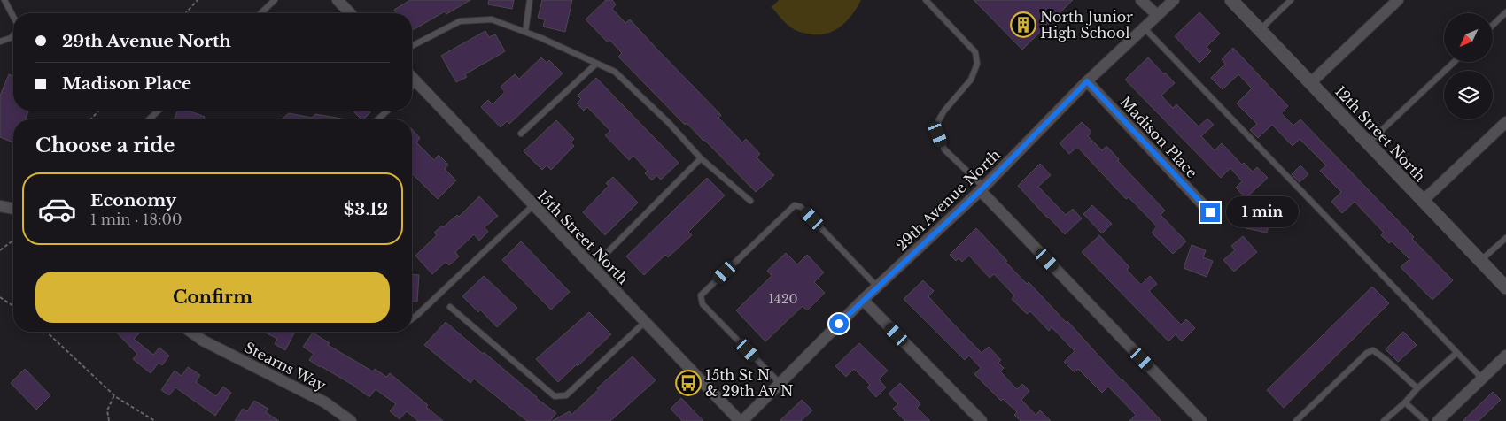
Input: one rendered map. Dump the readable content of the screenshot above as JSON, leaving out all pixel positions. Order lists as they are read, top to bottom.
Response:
{
  "streets": {
    "street": [
      "12th Street North",
      "Madison Place",
      "29th Avenue North",
      "15th Street North",
      "Stearns Way"
    ]
  },
  "crossings": [
    ["Madison Place", "29th Avenue North"],
    ["29th Avenue North", "15th Street North"]
  ],
  "places": {
    "building": ["North Junior High School"],
    "bus stop": ["15th St N & 29th Av N"]
  },
  "house_numbers": ["1420"],
  "north": "bottom left",
  "page": {
    "banner": ["29th Avenue North", "Madison Place"],
    "heading": "Choose a ride",
    "list": [
      {
        "name": "Economy",
        "note": "1 min · 18:00",
        "value": "$3.12"
      }
    ],
    "bubble": "1 min",
    "buttons": "Confirm"
  }
}
